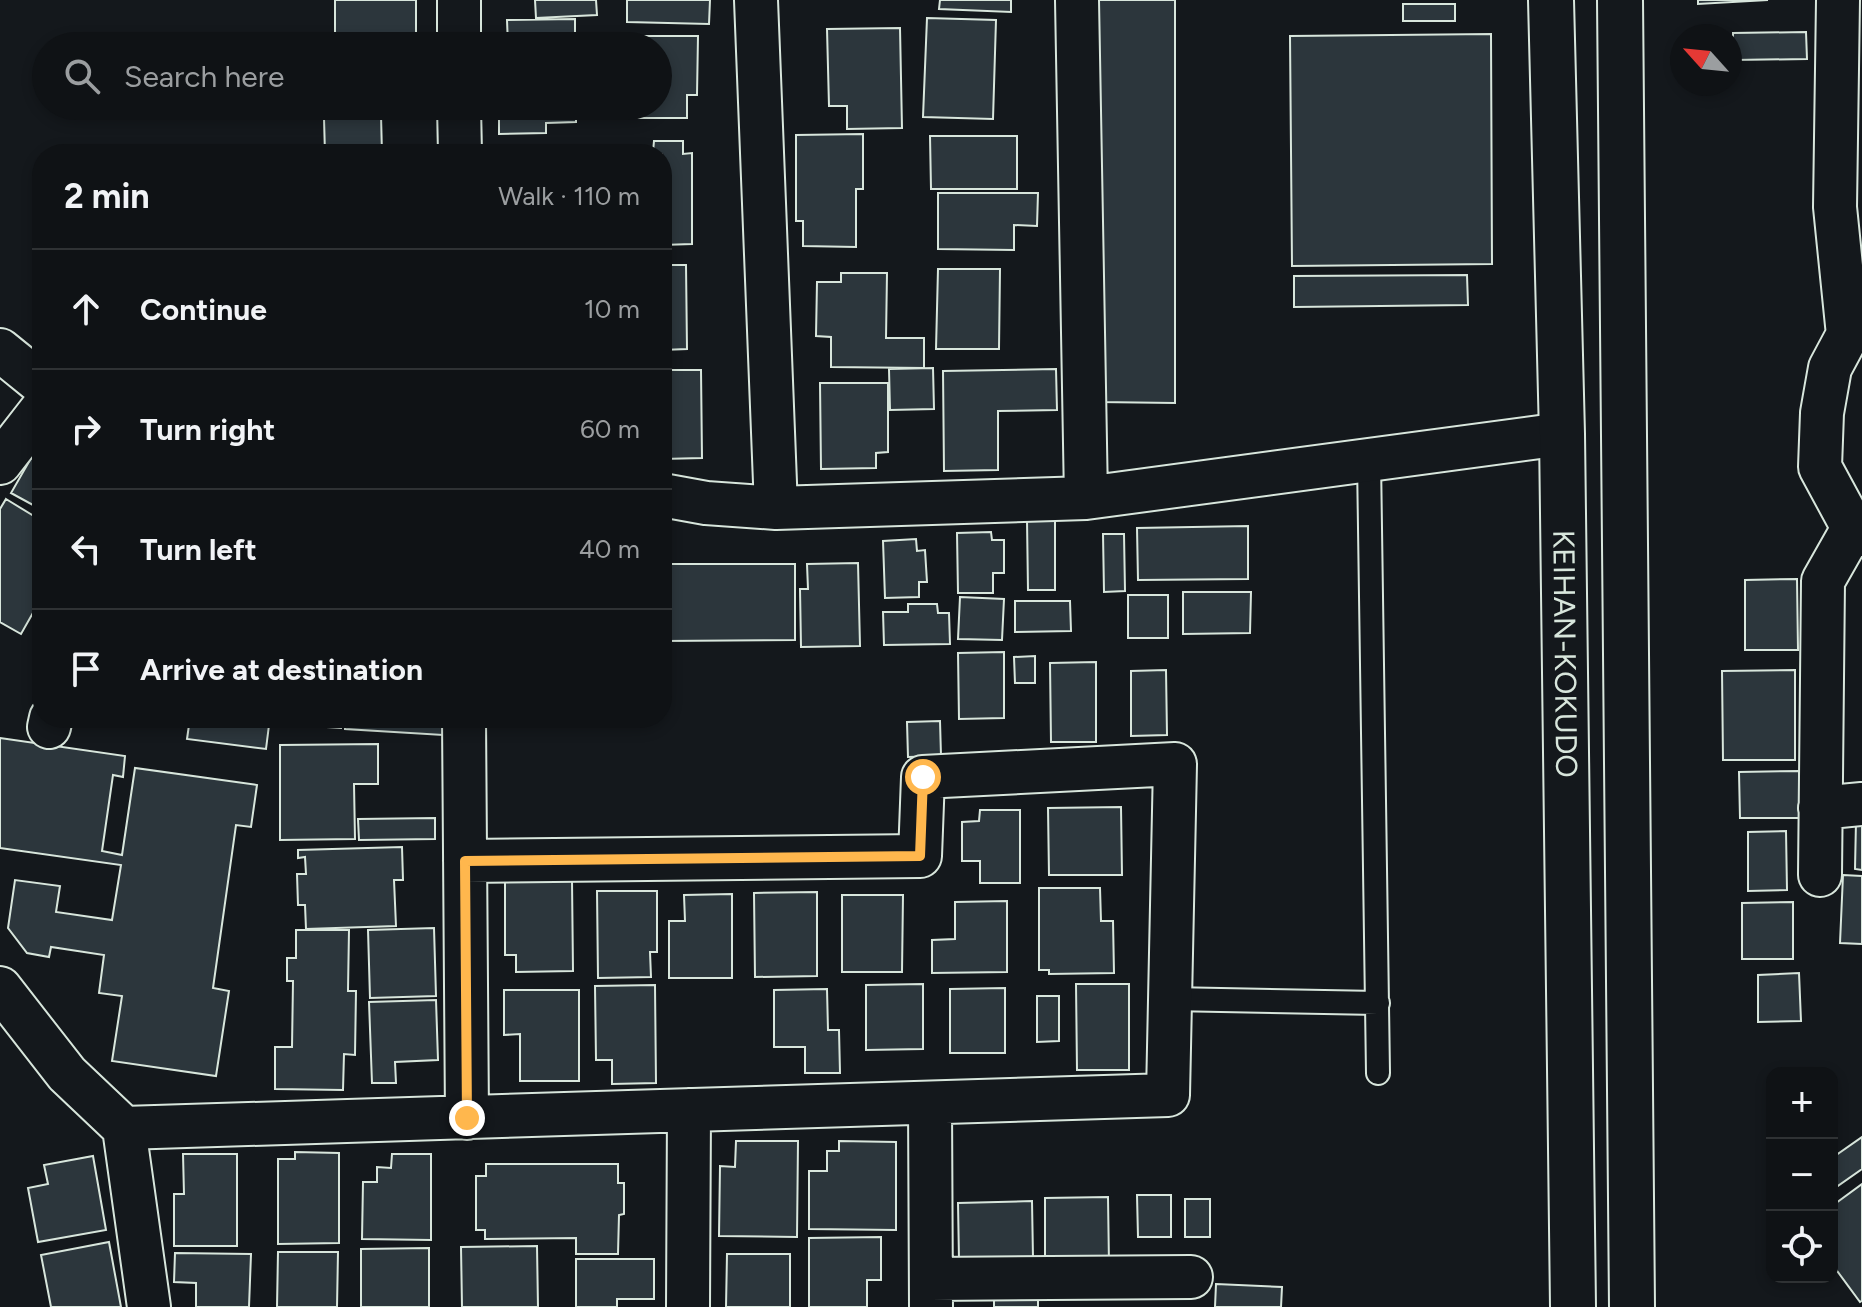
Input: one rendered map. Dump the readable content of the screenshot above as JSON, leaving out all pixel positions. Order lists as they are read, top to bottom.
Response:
{
  "streets": {
    "highway": ["KEIHAN-KOKUDO"]
  },
  "north": "top left",
  "page": {
    "search": "Search here",
    "heading": ["2 min", "Walk · 110 m"],
    "list": [
      ["Continue", "10 m"],
      ["Turn right", "60 m"],
      ["Turn left", "40 m"],
      "Arrive at destination"
    ],
    "map_buttons": ["+", "−"]
  }
}
